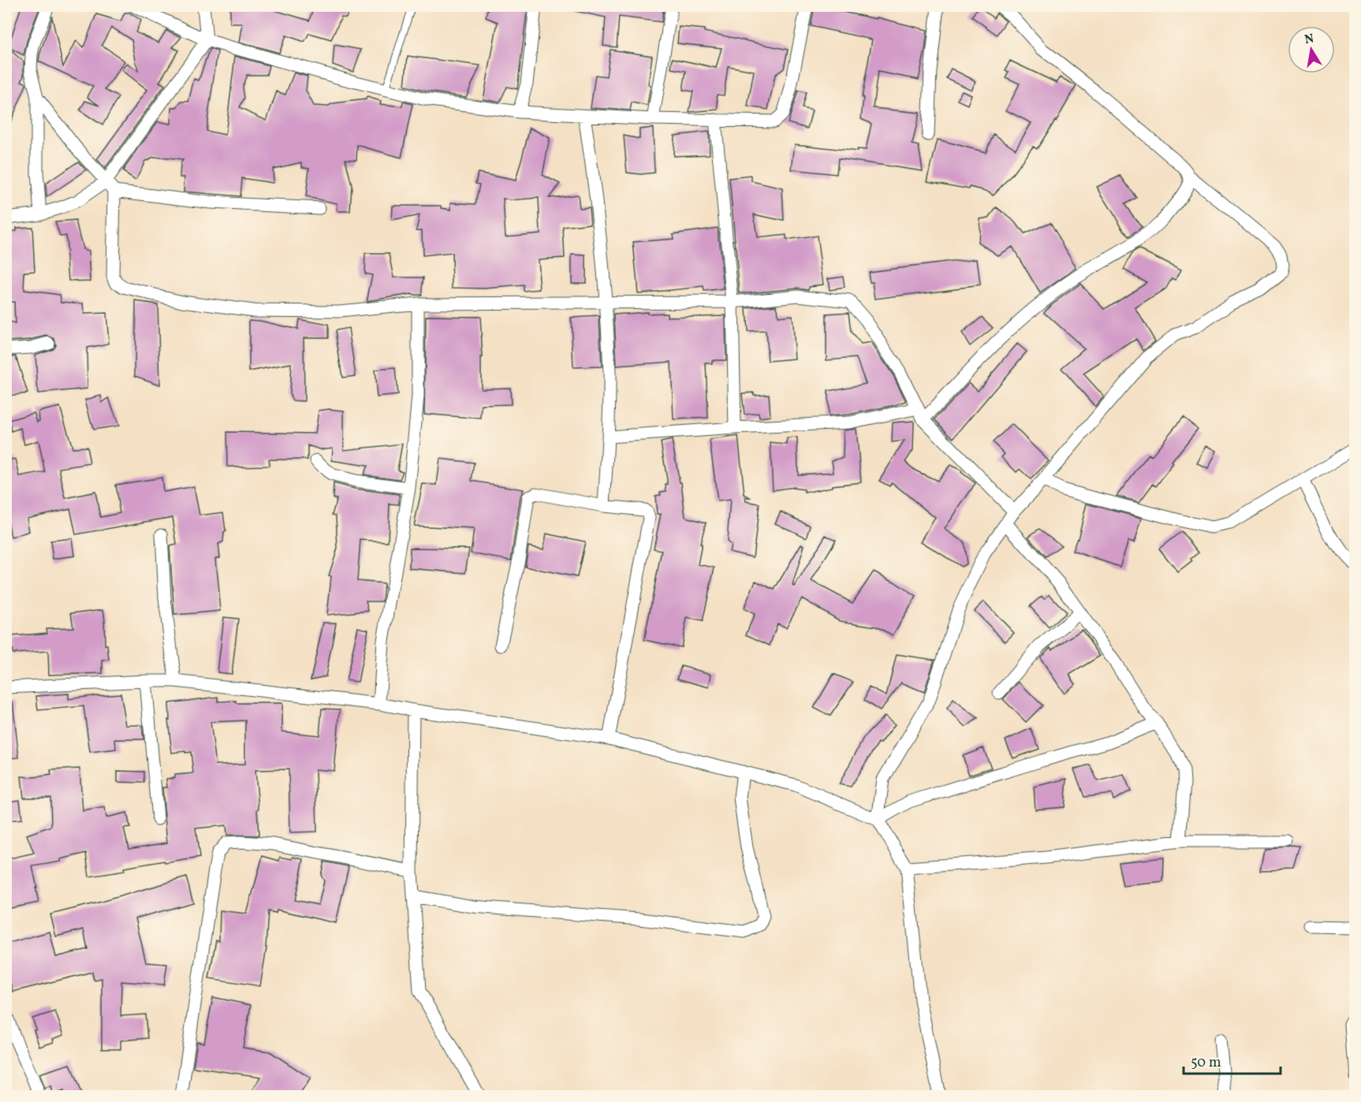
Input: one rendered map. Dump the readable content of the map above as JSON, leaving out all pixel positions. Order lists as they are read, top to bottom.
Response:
{
  "scale_bar": "50 m",
  "north": "top"
}
